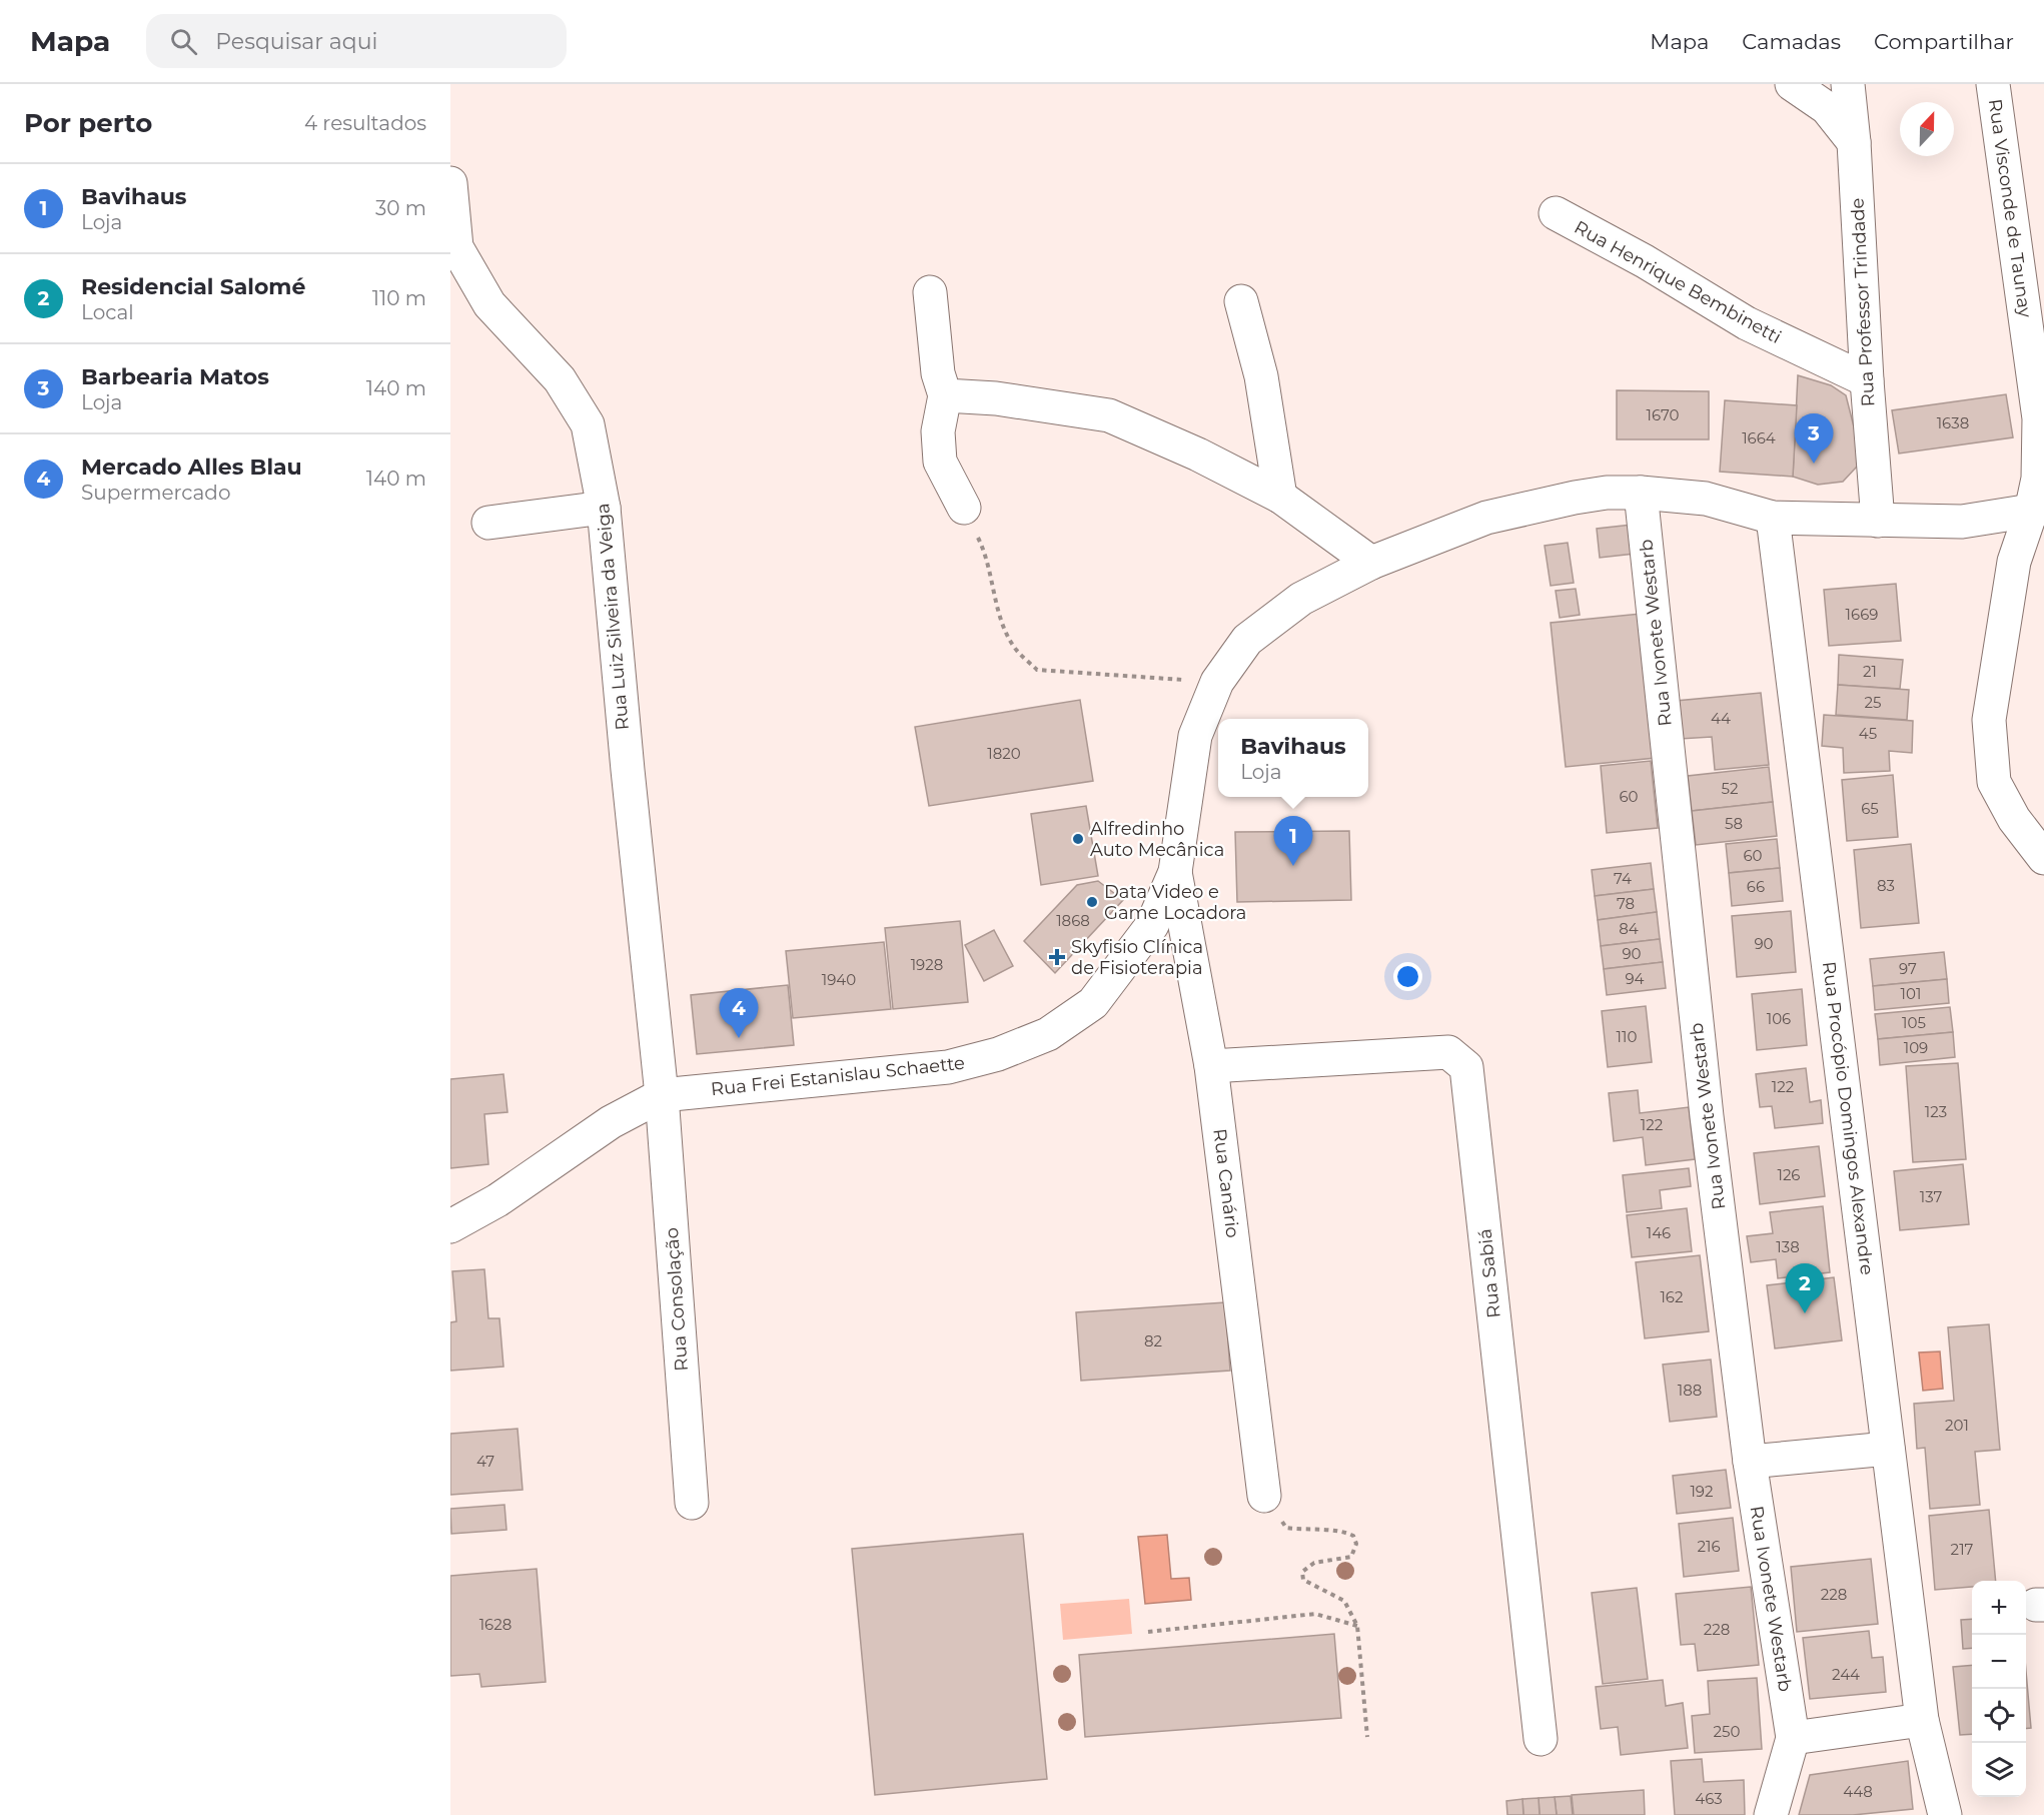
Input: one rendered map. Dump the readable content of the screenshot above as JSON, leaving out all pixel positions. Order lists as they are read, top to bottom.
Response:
{
  "streets": {
    "street": [
      "Rua Visconde de Taunay",
      "Rua Henrique Bembinetti",
      "Rua Professor Trindade",
      "Rua Luiz Silveira da Veiga",
      "Rua Ivonete Westarb",
      "Rua Frei Estanislau Schaette",
      "Rua Procópio Domingos Alexandre",
      "Rua Canário",
      "Rua Sabiá",
      "Rua Consolação"
    ]
  },
  "crossings": [
    ["Rua Visconde de Taunay", "Rua Frei Estanislau Schaette"],
    ["Rua Henrique Bembinetti", "Rua Professor Trindade"],
    ["Rua Professor Trindade", "Rua Frei Estanislau Schaette"],
    ["Rua Luiz Silveira da Veiga", "Rua Frei Estanislau Schaette"],
    ["Rua Luiz Silveira da Veiga", "Rua Consolação"],
    ["Rua Ivonete Westarb", "Rua Frei Estanislau Schaette"],
    ["Rua Frei Estanislau Schaette", "Rua Procópio Domingos Alexandre"],
    ["Rua Frei Estanislau Schaette", "Rua Canário"],
    ["Rua Frei Estanislau Schaette", "Rua Consolação"],
    ["Rua Canário", "Rua Sabiá"]
  ],
  "places": {
    "other": ["Alfredinho Auto Mecânica", "Data Video e Game Locadora"],
    "health": ["Skyfisio Clínica de Fisioterapia"]
  },
  "house_numbers": [
    "1670",
    "1638",
    "1664",
    "1669",
    "21",
    "25",
    "44",
    "45",
    "1820",
    "52",
    "60",
    "65",
    "58",
    "60",
    "74",
    "83",
    "66",
    "78",
    "1868",
    "84",
    "90",
    "90",
    "1928",
    "97",
    "94",
    "1940",
    "101",
    "106",
    "105",
    "110",
    "109",
    "122",
    "123",
    "122",
    "126",
    "137",
    "146",
    "138",
    "162",
    "82",
    "188",
    "201",
    "47",
    "192",
    "216",
    "217",
    "228",
    "1628",
    "228",
    "244",
    "250",
    "448",
    "463"
  ],
  "north": "top",
  "page": {
    "header": "Mapa",
    "search": "Pesquisar aqui",
    "nav": ["Mapa", "Camadas", "Compartilhar"],
    "heading": ["Por perto", "4 resultados"],
    "list": [
      {
        "mark": "1",
        "name": "Bavihaus",
        "note": "Loja",
        "value": "30 m"
      },
      {
        "mark": "2",
        "name": "Residencial Salomé",
        "note": "Local",
        "value": "110 m"
      },
      {
        "mark": "3",
        "name": "Barbearia Matos",
        "note": "Loja",
        "value": "140 m"
      },
      {
        "mark": "4",
        "name": "Mercado Alles Blau",
        "note": "Supermercado",
        "value": "140 m"
      }
    ],
    "pins": [
      "3",
      "1",
      "4",
      "2"
    ],
    "popup": ["Bavihaus", "Loja"],
    "map_buttons": ["+", "−"]
  }
}
